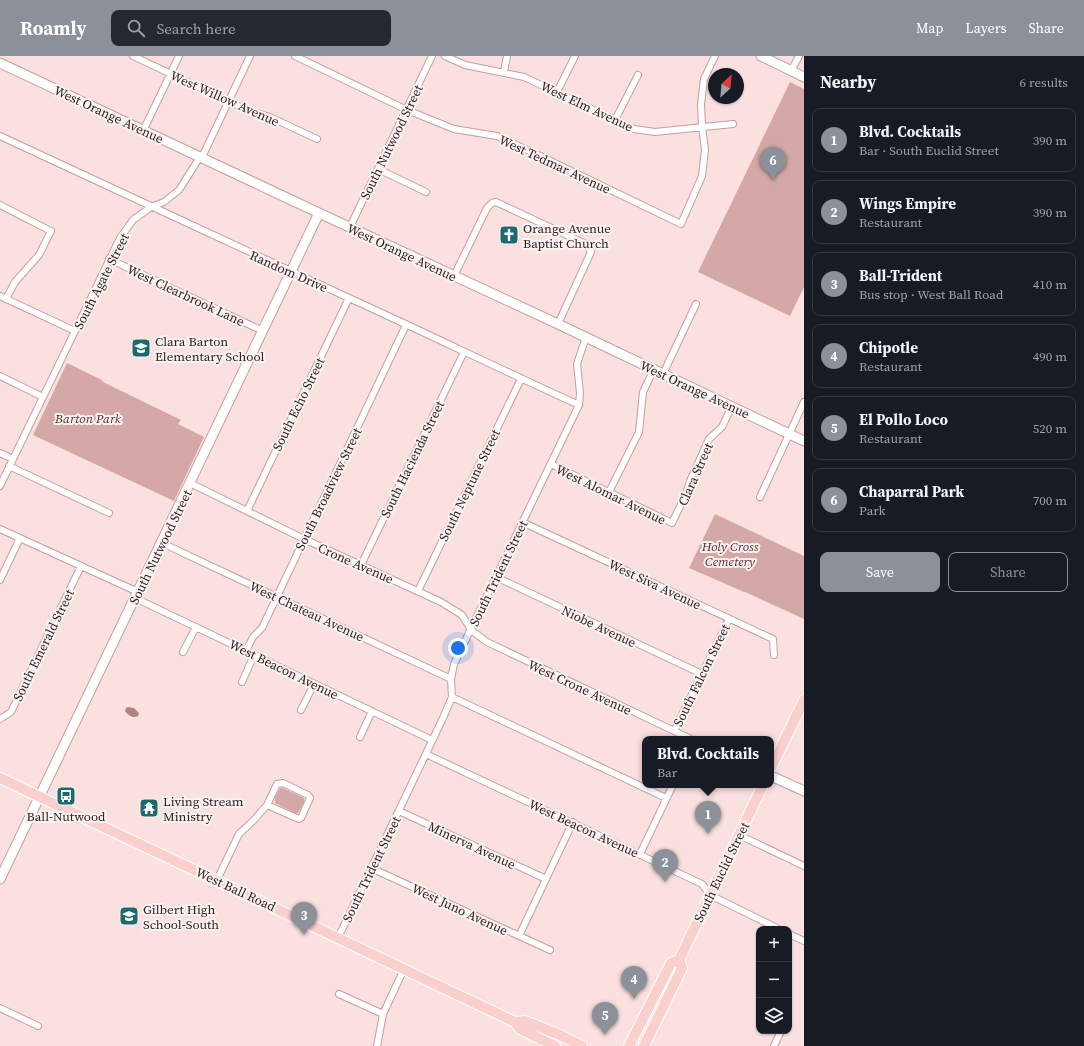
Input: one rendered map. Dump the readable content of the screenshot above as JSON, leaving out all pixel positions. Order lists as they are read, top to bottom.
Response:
{
  "streets": {
    "main road": ["South Euclid Street", "West Ball Road"],
    "street": [
      "West Willow Avenue",
      "West Elm Avenue",
      "West Orange Avenue",
      "South Nutwood Street",
      "West Tedmar Avenue",
      "Random Drive",
      "South Agate Street",
      "West Clearbrook Lane",
      "South Echo Street",
      "South Hacienda Street",
      "Clara Street",
      "South Neptune Street",
      "South Broadview Street",
      "West Alomar Avenue",
      "Crone Avenue",
      "South Trident Street",
      "West Siva Avenue",
      "West Chateau Avenue",
      "Niobe Avenue",
      "South Emerald Street",
      "West Beacon Avenue",
      "South Falcon Street",
      "West Crone Avenue",
      "Minerva Avenue",
      "West Juno Avenue"
    ]
  },
  "crossings": [
    ["West Willow Avenue", "South Agate Street"],
    ["West Elm Avenue", "West Tedmar Avenue"],
    ["West Orange Avenue", "South Nutwood Street"],
    ["West Orange Avenue", "South Agate Street"],
    ["West Orange Avenue", "Clara Street"],
    ["West Orange Avenue", "South Trident Street"],
    ["South Nutwood Street", "West Tedmar Avenue"],
    ["South Nutwood Street", "Random Drive"],
    ["South Nutwood Street", "West Clearbrook Lane"],
    ["South Nutwood Street", "Crone Avenue"],
    ["South Nutwood Street", "West Chateau Avenue"],
    ["South Nutwood Street", "West Beacon Avenue"],
    ["South Nutwood Street", "West Ball Road"],
    ["Random Drive", "South Agate Street"],
    ["Random Drive", "South Echo Street"],
    ["Random Drive", "South Hacienda Street"],
    ["Random Drive", "South Neptune Street"],
    ["Random Drive", "South Broadview Street"],
    ["Random Drive", "South Trident Street"],
    ["South Agate Street", "West Clearbrook Lane"],
    ["South Echo Street", "Crone Avenue"],
    ["South Hacienda Street", "Crone Avenue"],
    ["Clara Street", "West Alomar Avenue"],
    ["South Neptune Street", "Crone Avenue"],
    ["South Broadview Street", "Crone Avenue"],
    ["South Broadview Street", "West Chateau Avenue"],
    ["South Broadview Street", "West Beacon Avenue"],
    ["West Alomar Avenue", "South Trident Street"],
    ["Crone Avenue", "South Trident Street"],
    ["Crone Avenue", "West Crone Avenue"],
    ["South Trident Street", "West Siva Avenue"],
    ["South Trident Street", "West Chateau Avenue"],
    ["South Trident Street", "Niobe Avenue"],
    ["South Trident Street", "West Beacon Avenue"],
    ["South Trident Street", "West Crone Avenue"],
    ["South Trident Street", "Minerva Avenue"],
    ["South Trident Street", "West Ball Road"],
    ["South Trident Street", "West Juno Avenue"],
    ["West Siva Avenue", "South Falcon Street"],
    ["Niobe Avenue", "South Falcon Street"],
    ["South Emerald Street", "West Beacon Avenue"],
    ["West Beacon Avenue", "South Euclid Street"],
    ["South Falcon Street", "West Crone Avenue"]
  ],
  "parks": ["Barton Park", "Holy Cross Cemetery"],
  "places": {
    "church": ["Orange Avenue Baptist Church"],
    "school or university": ["Clara Barton Elementary School", "Gilbert High School-South"],
    "bus stop": ["Ball-Nutwood"],
    "temple": ["Living Stream Ministry"]
  },
  "north": "top right",
  "page": {
    "header": "Roamly",
    "search": "Search here",
    "nav": ["Map", "Layers", "Share"],
    "heading": ["Nearby", "6 results"],
    "list": [
      {
        "mark": "1",
        "name": "Blvd. Cocktails",
        "note": "Bar · South Euclid Street",
        "value": "390 m"
      },
      {
        "mark": "2",
        "name": "Wings Empire",
        "note": "Restaurant",
        "value": "390 m"
      },
      {
        "mark": "3",
        "name": "Ball-Trident",
        "note": "Bus stop · West Ball Road",
        "value": "410 m"
      },
      {
        "mark": "4",
        "name": "Chipotle",
        "note": "Restaurant",
        "value": "490 m"
      },
      {
        "mark": "5",
        "name": "El Pollo Loco",
        "note": "Restaurant",
        "value": "520 m"
      },
      {
        "mark": "6",
        "name": "Chaparral Park",
        "note": "Park",
        "value": "700 m"
      }
    ],
    "pins": [
      "6",
      "1",
      "2",
      "3",
      "4",
      "5"
    ],
    "buttons": ["Save", "Share"],
    "popup": ["Blvd. Cocktails", "Bar"],
    "map_buttons": ["+", "−"]
  }
}
